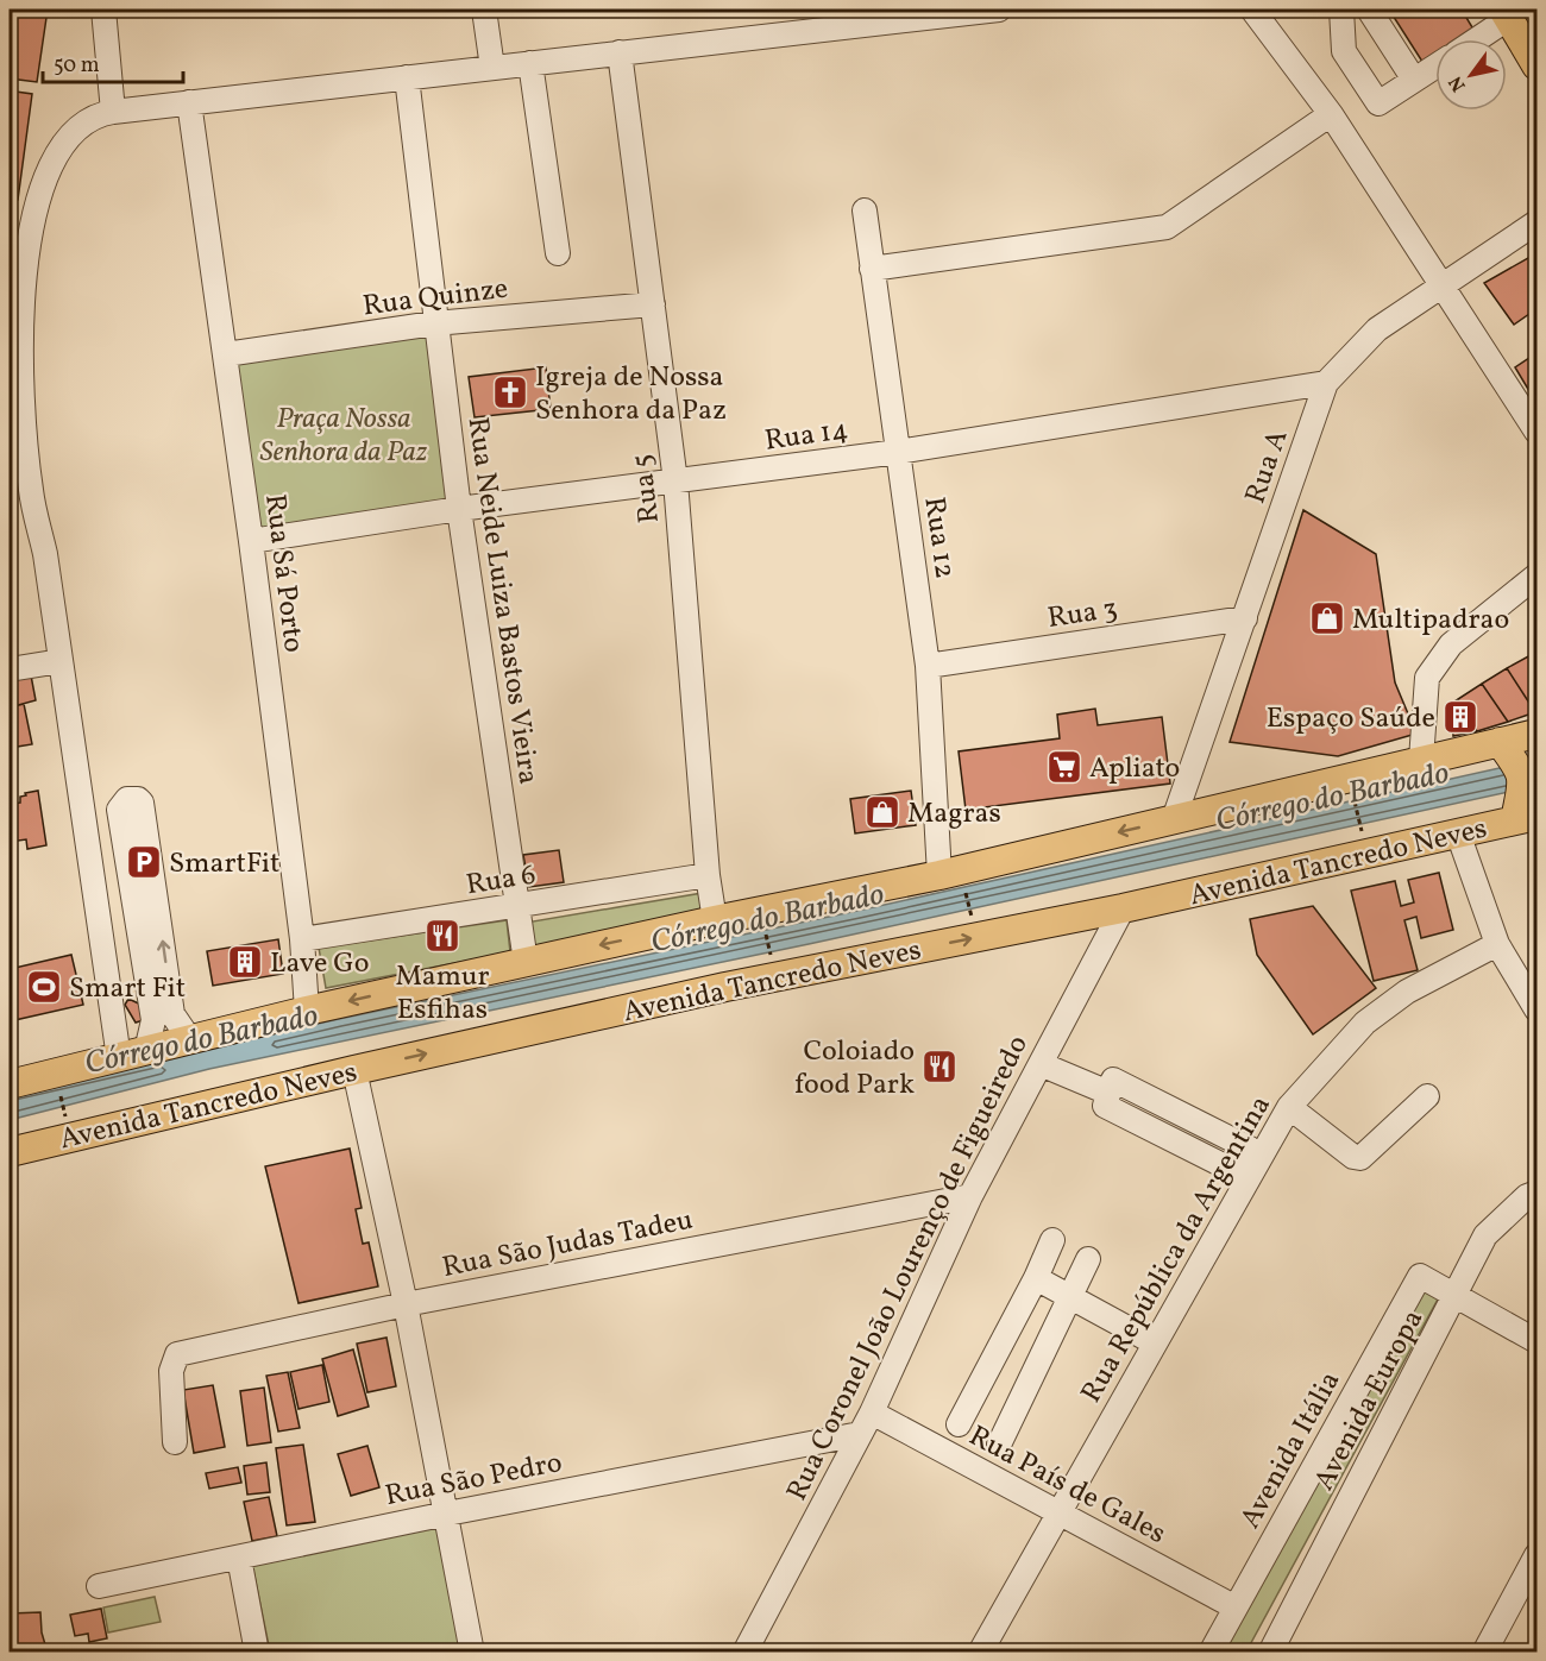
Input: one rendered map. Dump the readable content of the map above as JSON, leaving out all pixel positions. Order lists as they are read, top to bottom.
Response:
{
  "streets": {
    "main road": ["Avenida Tancredo Neves"],
    "street": [
      "Rua Quinze",
      "Rua 14",
      "Rua A",
      "Rua 5",
      "Rua 12",
      "Rua Sá Porto",
      "Rua Neide Luiza Bastos Vieira",
      "Rua 3",
      "Rua 6",
      "Rua São Judas Tadeu",
      "Rua República da Argentina",
      "Rua Coronel João Lourenço de Figueiredo",
      "Avenida Europa",
      "Avenida Itália",
      "Rua São Pedro",
      "Rua País de Gales"
    ]
  },
  "crossings": [
    ["Rua Quinze", "Rua 5"],
    ["Rua Quinze", "Rua Sá Porto"],
    ["Rua Quinze", "Rua Neide Luiza Bastos Vieira"],
    ["Rua 14", "Rua A"],
    ["Rua 14", "Rua 5"],
    ["Rua 14", "Rua 12"],
    ["Rua 14", "Rua Sá Porto"],
    ["Rua 14", "Rua Neide Luiza Bastos Vieira"],
    ["Rua A", "Rua 3"],
    ["Rua 5", "Rua 6"],
    ["Rua 12", "Rua 3"],
    ["Rua Sá Porto", "Rua 6"],
    ["Rua Neide Luiza Bastos Vieira", "Rua 6"],
    ["Avenida Tancredo Neves", "Rua Coronel João Lourenço de Figueiredo"],
    ["Rua São Judas Tadeu", "Rua Coronel João Lourenço de Figueiredo"],
    ["Rua República da Argentina", "Rua País de Gales"],
    ["Rua Coronel João Lourenço de Figueiredo", "Rua São Pedro"],
    ["Rua Coronel João Lourenço de Figueiredo", "Rua País de Gales"],
    ["Avenida Europa", "Avenida Itália"],
    ["Avenida Itália", "Rua País de Gales"]
  ],
  "water": ["Córrego do Barbado"],
  "parks": ["Praça Nossa Senhora da Paz"],
  "places": {
    "church": ["Igreja de Nossa Senhora da Paz"],
    "shop": ["Multipadrao", "Magras"],
    "building": ["Espaço Saúde", "Lave Go"],
    "supermarket": ["Apliato"],
    "parking": ["SmartFit"],
    "restaurant": ["Mamur Esfihas", "Coloiado food Park"],
    "sports": ["Smart Fit"]
  },
  "scale_bar": "50 m",
  "north": "bottom left"
}
